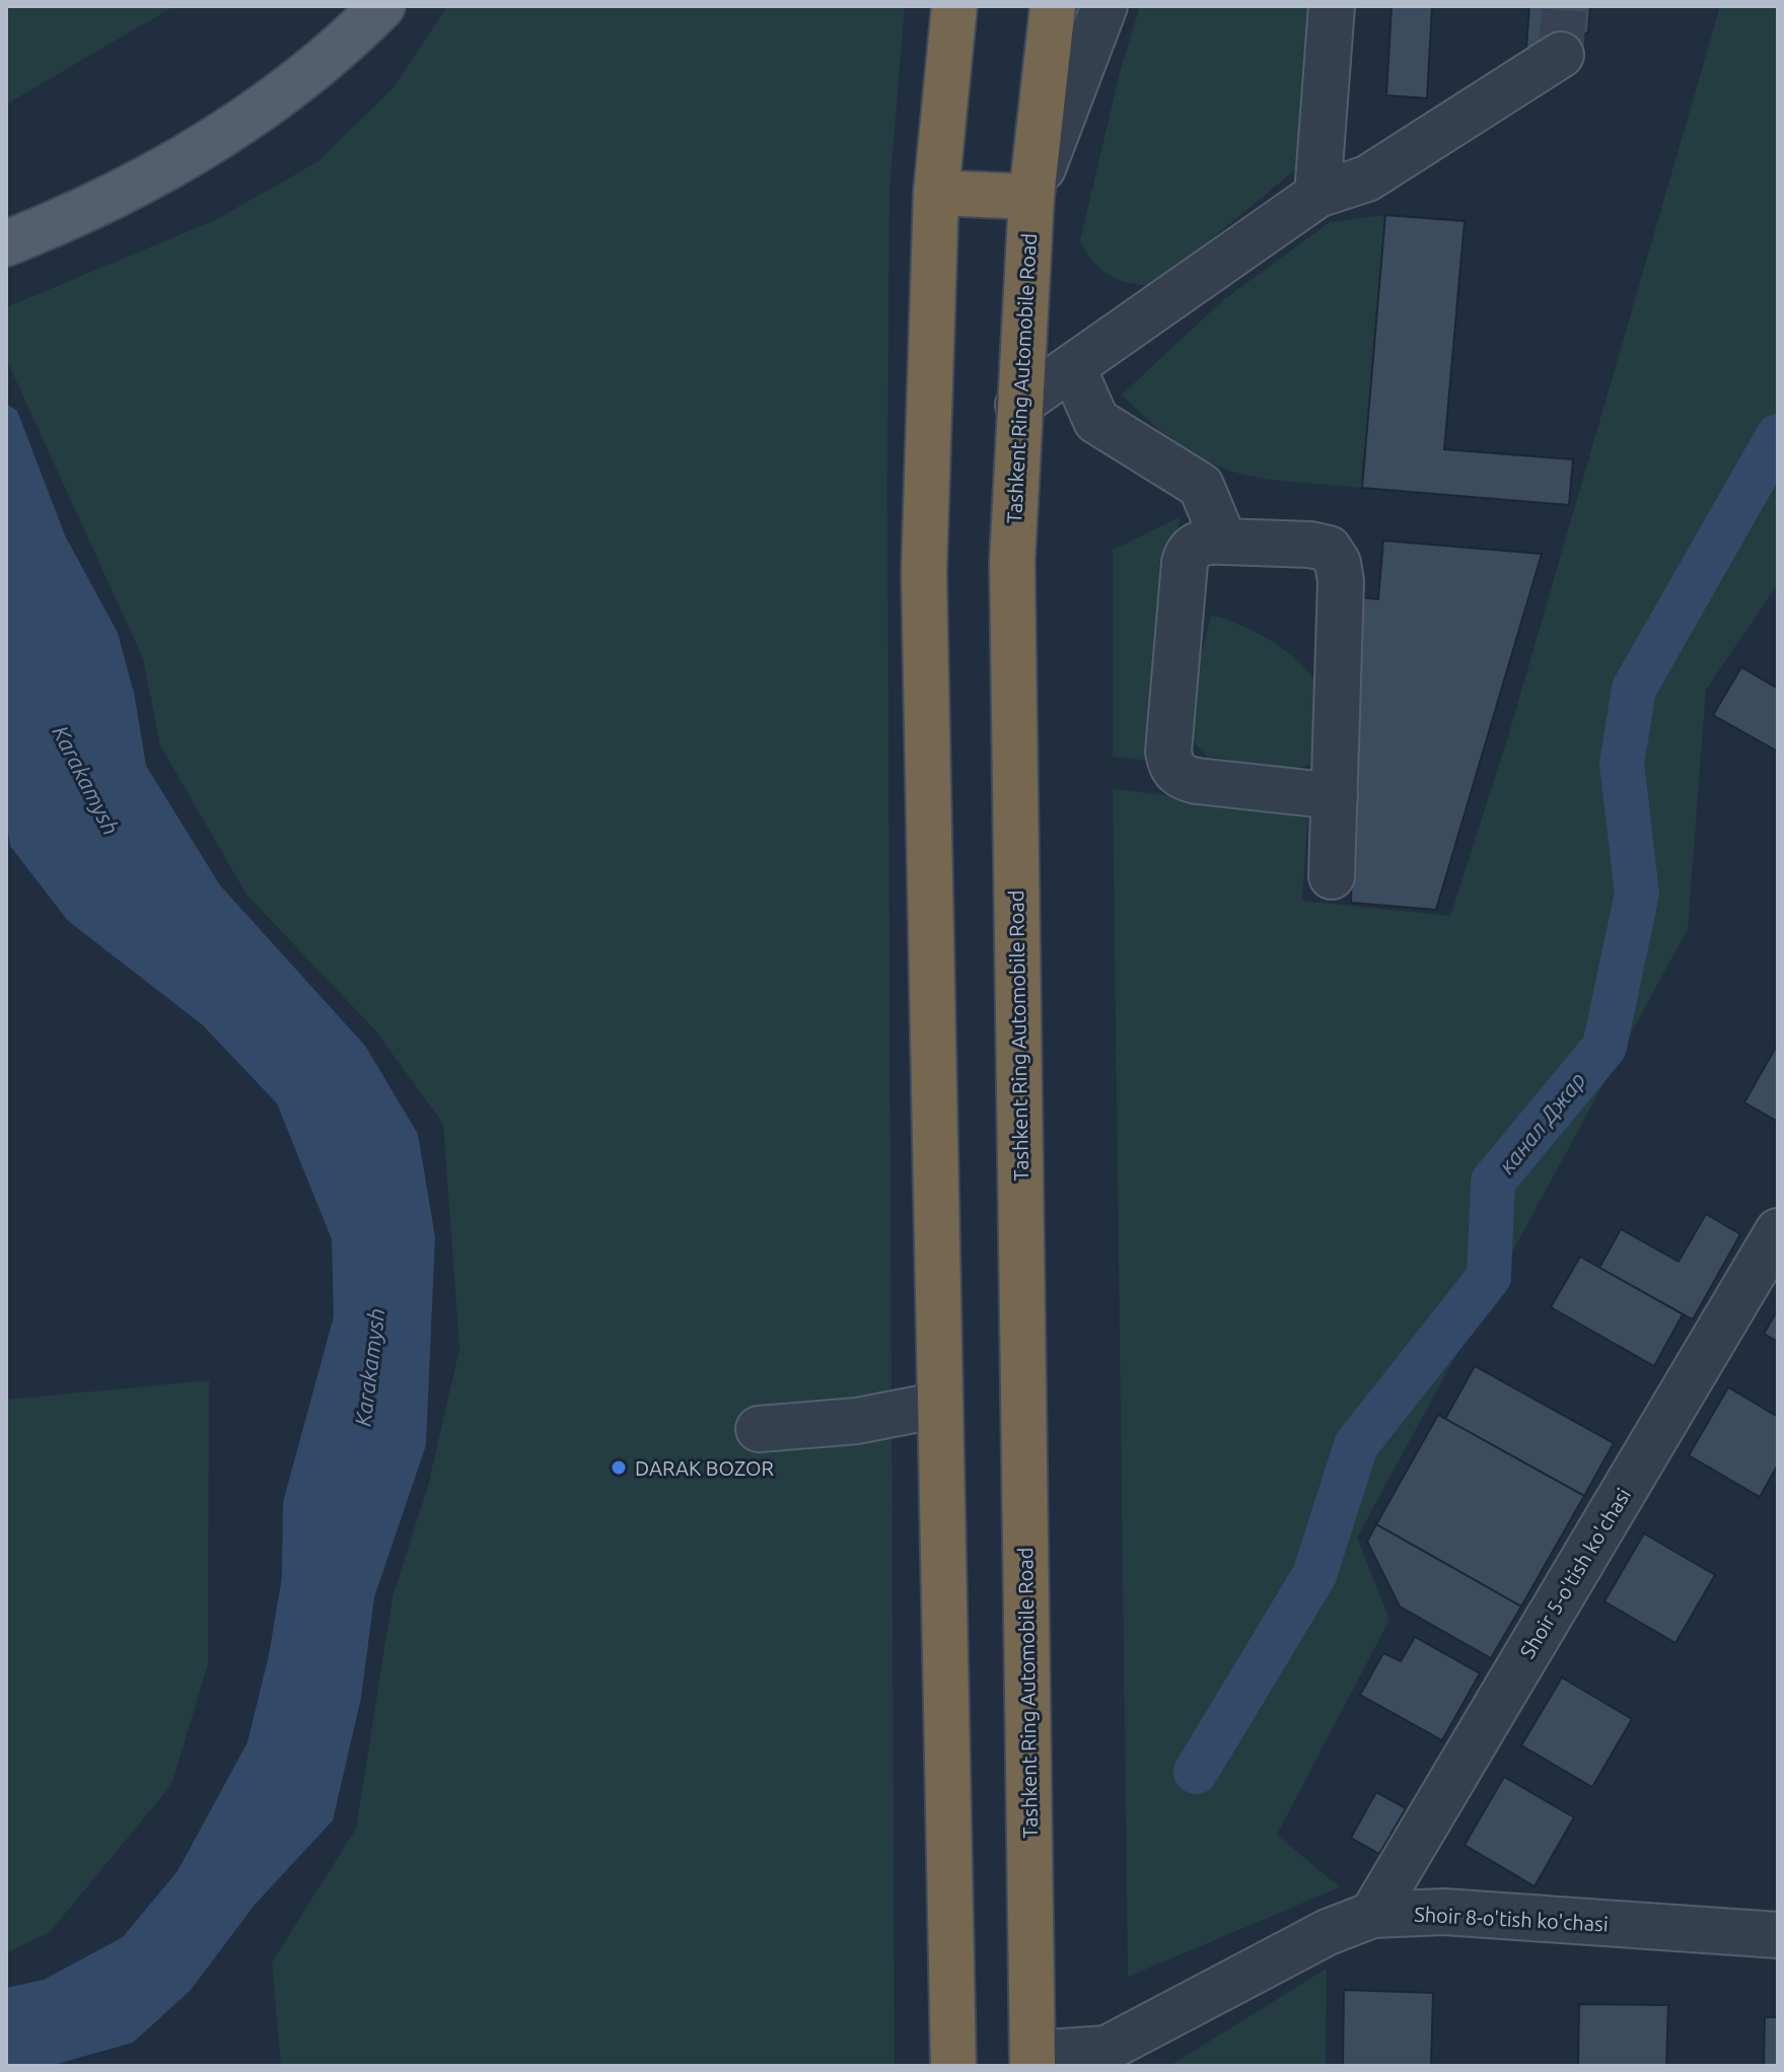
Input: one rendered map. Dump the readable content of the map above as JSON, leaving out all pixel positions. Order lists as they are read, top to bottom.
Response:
{
  "streets": {
    "highway": ["Tashkent Ring Automobile Road"],
    "street": ["Shoir 5-o'tish ko'chasi", "Shoir 8-o'tish ko'chasi"]
  },
  "crossings": [
    ["Tashkent Ring Automobile Road", "Shoir 8-o'tish ko'chasi"],
    ["Shoir 5-o'tish ko'chasi", "Shoir 8-o'tish ko'chasi"]
  ],
  "water": ["Karakamysh", "канал Джар"],
  "places": ["DARAK BOZOR"]
}
